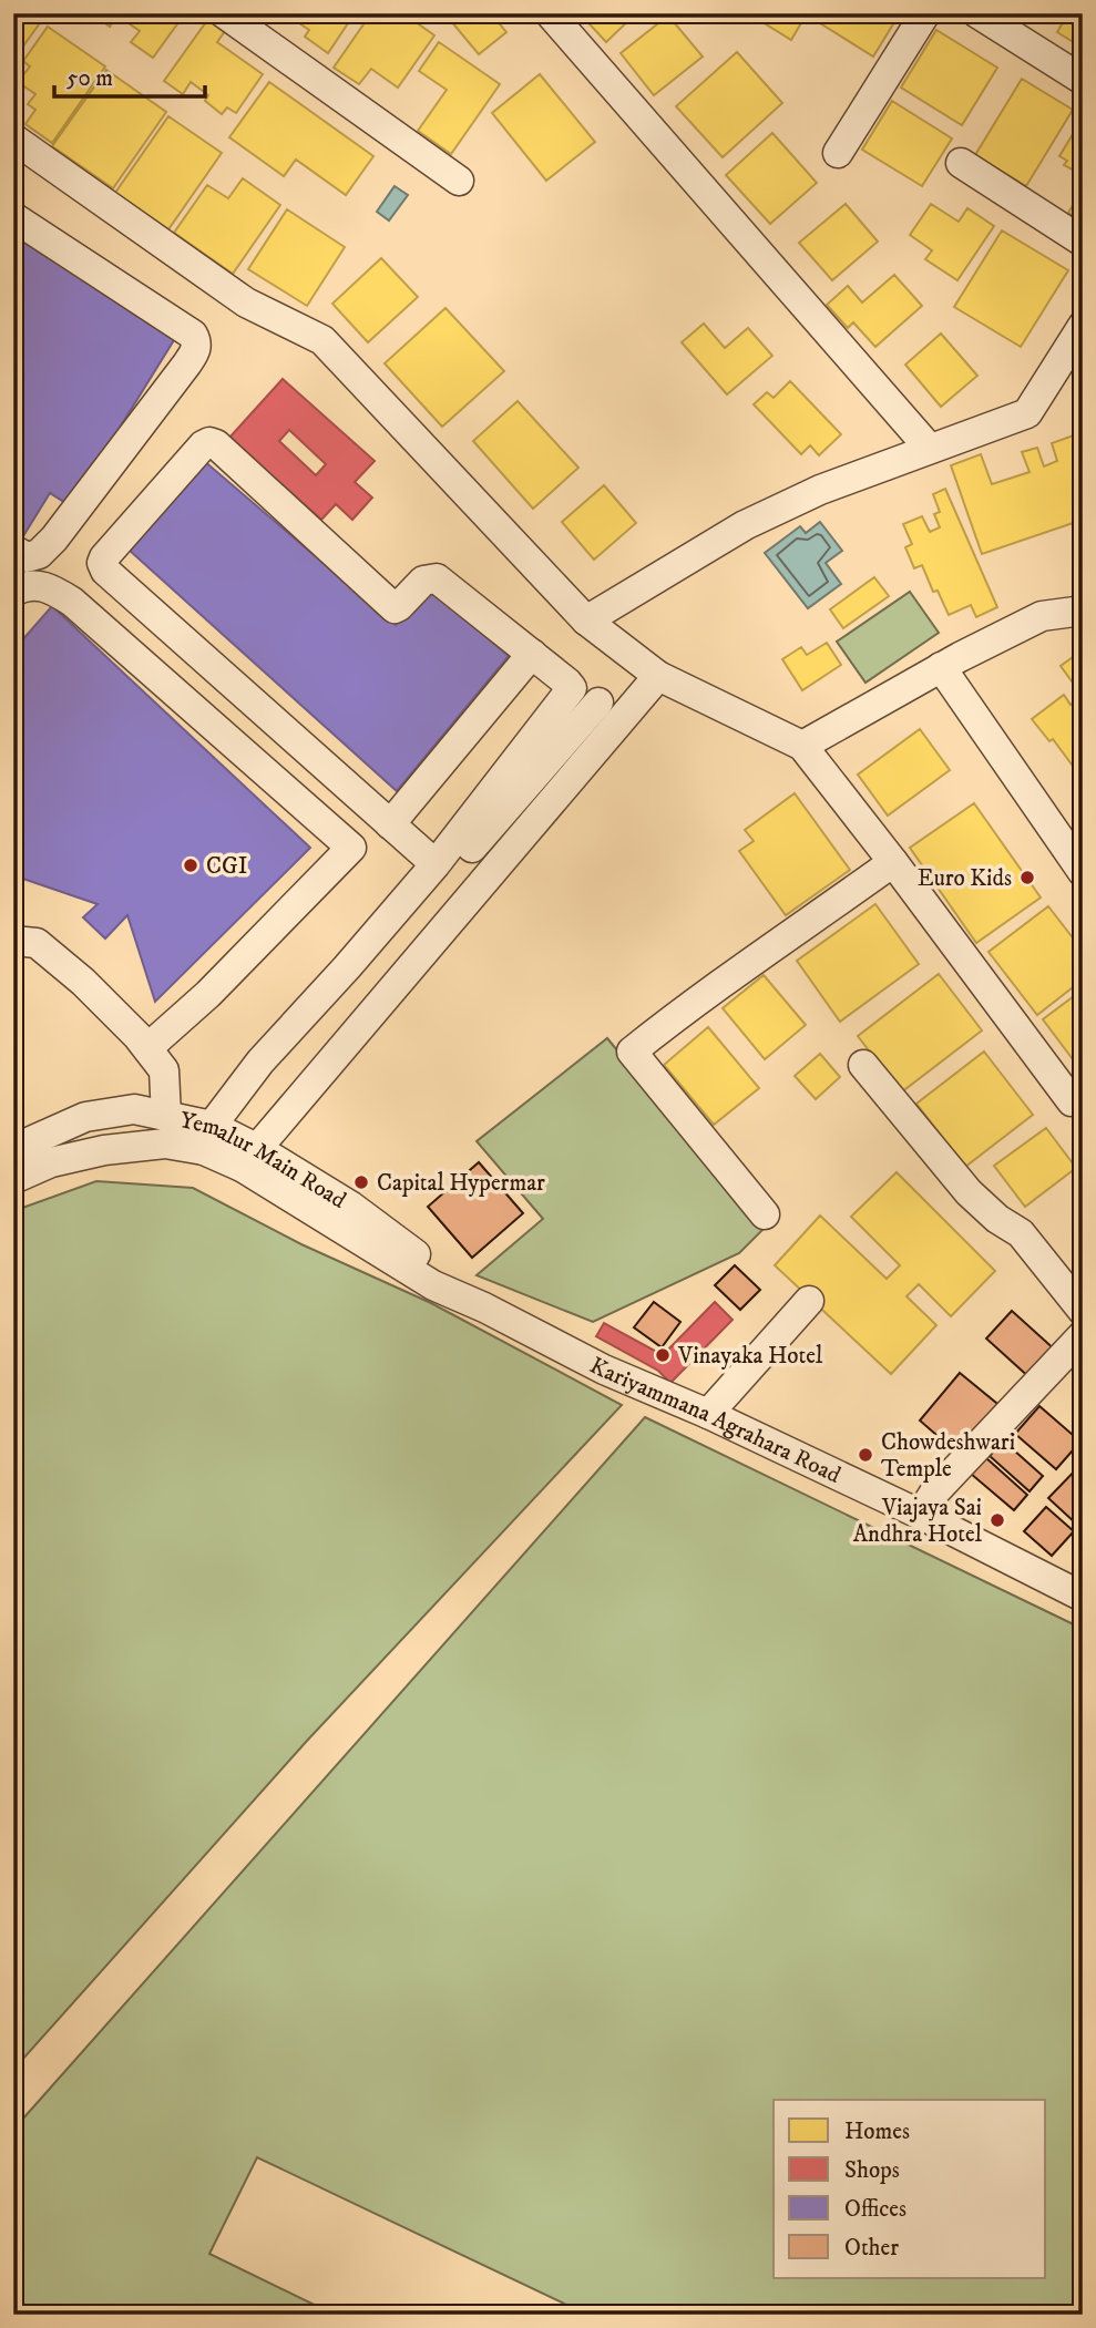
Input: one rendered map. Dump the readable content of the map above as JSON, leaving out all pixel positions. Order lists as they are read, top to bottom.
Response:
{
  "streets": {
    "street": ["Yemalur Main Road", "Kariyammana Agrahara Road"]
  },
  "crossings": [
    ["Yemalur Main Road", "Kariyammana Agrahara Road"]
  ],
  "places": [
    "CGI",
    "Euro Kids",
    "Capital Hypermar",
    "Vinayaka Hotel",
    "Chowdeshwari Temple",
    "Viajaya Sai Andhra Hotel"
  ],
  "legend": [
    "Homes",
    "Shops",
    "Offices",
    "Other"
  ],
  "scale_bar": "50 m"
}
